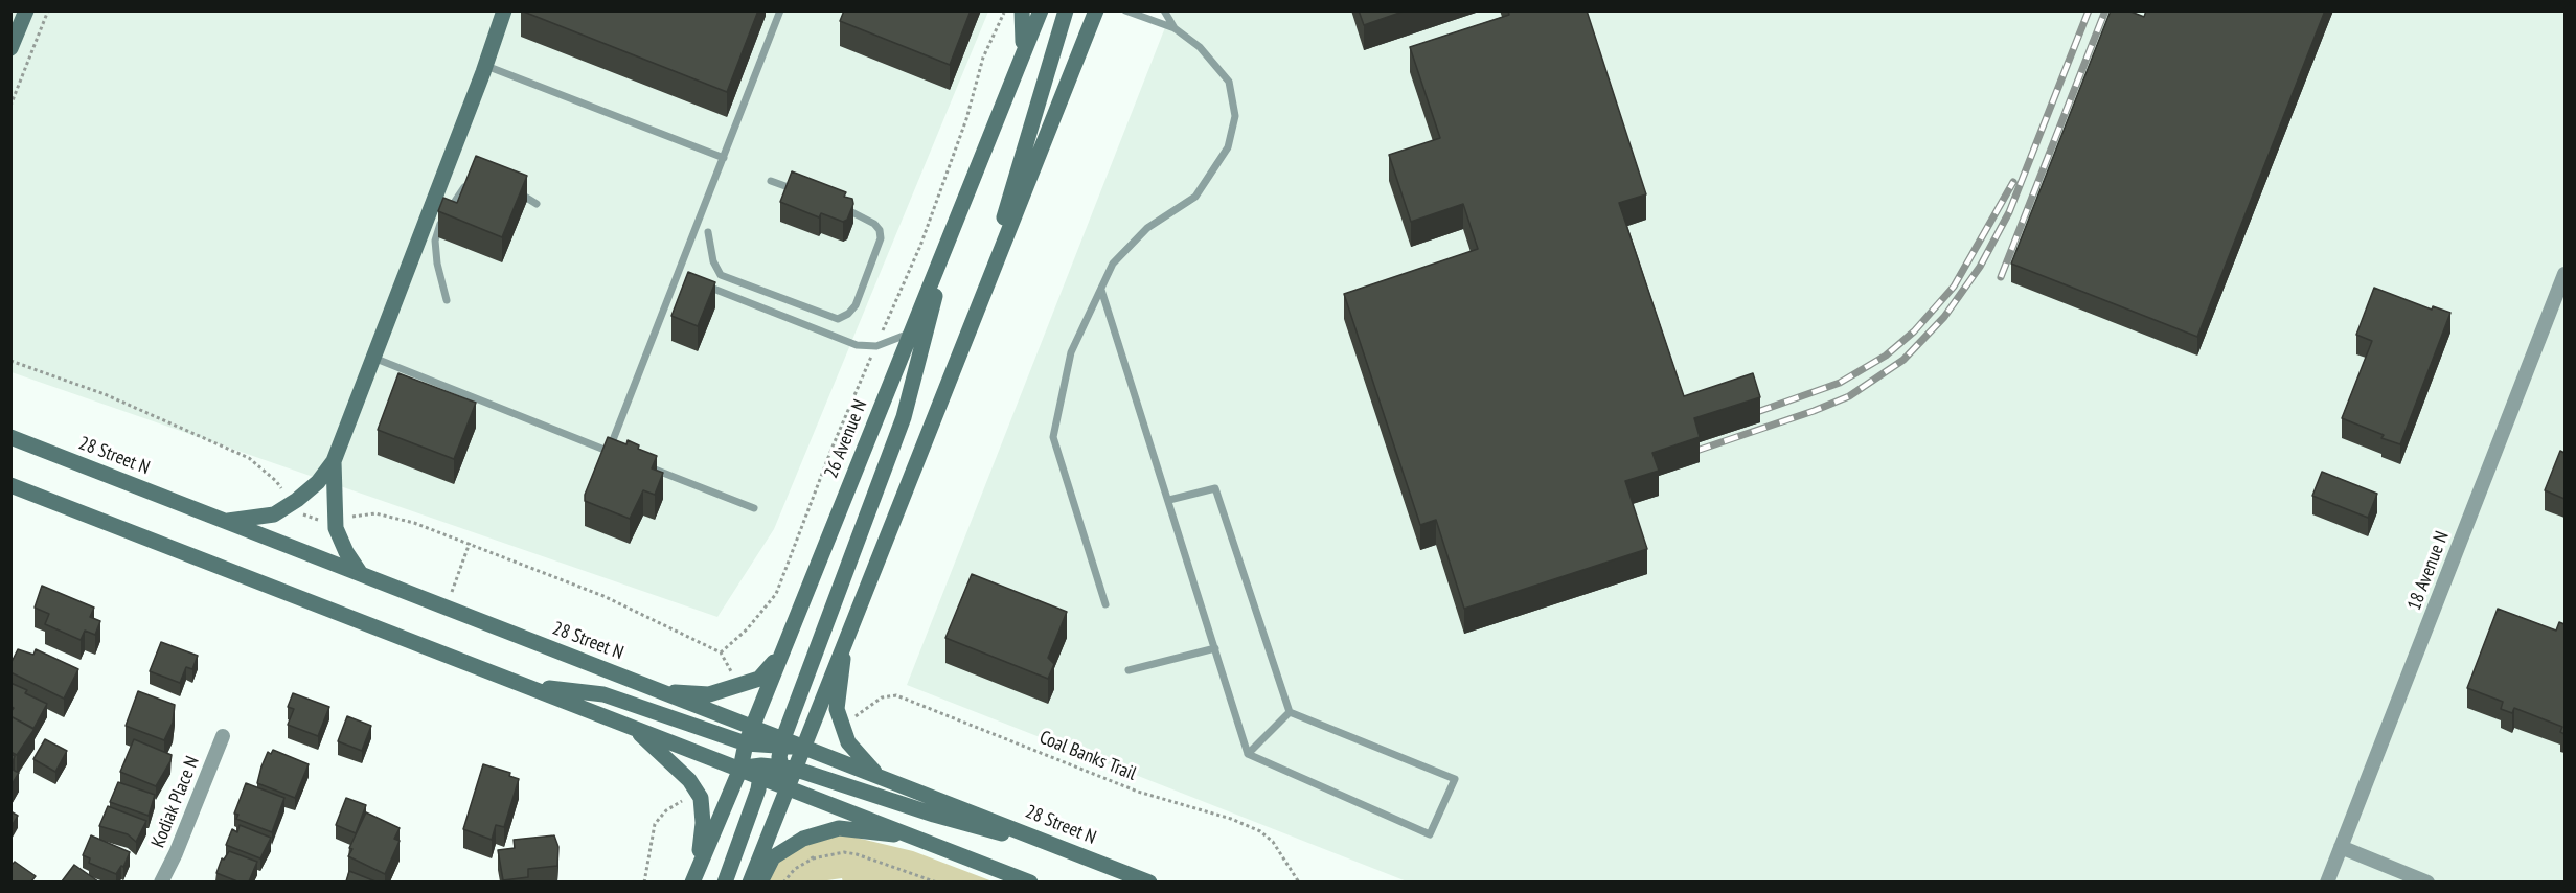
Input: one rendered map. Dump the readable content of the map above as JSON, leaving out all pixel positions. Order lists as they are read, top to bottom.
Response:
{
  "streets": {
    "main road": ["26 Avenue N", "28 Street N"],
    "street": ["18 Avenue N", "Kodiak Place N"],
    "path": ["Coal Banks Trail"]
  },
  "crossings": [
    ["26 Avenue N", "28 Street N"]
  ]
}
